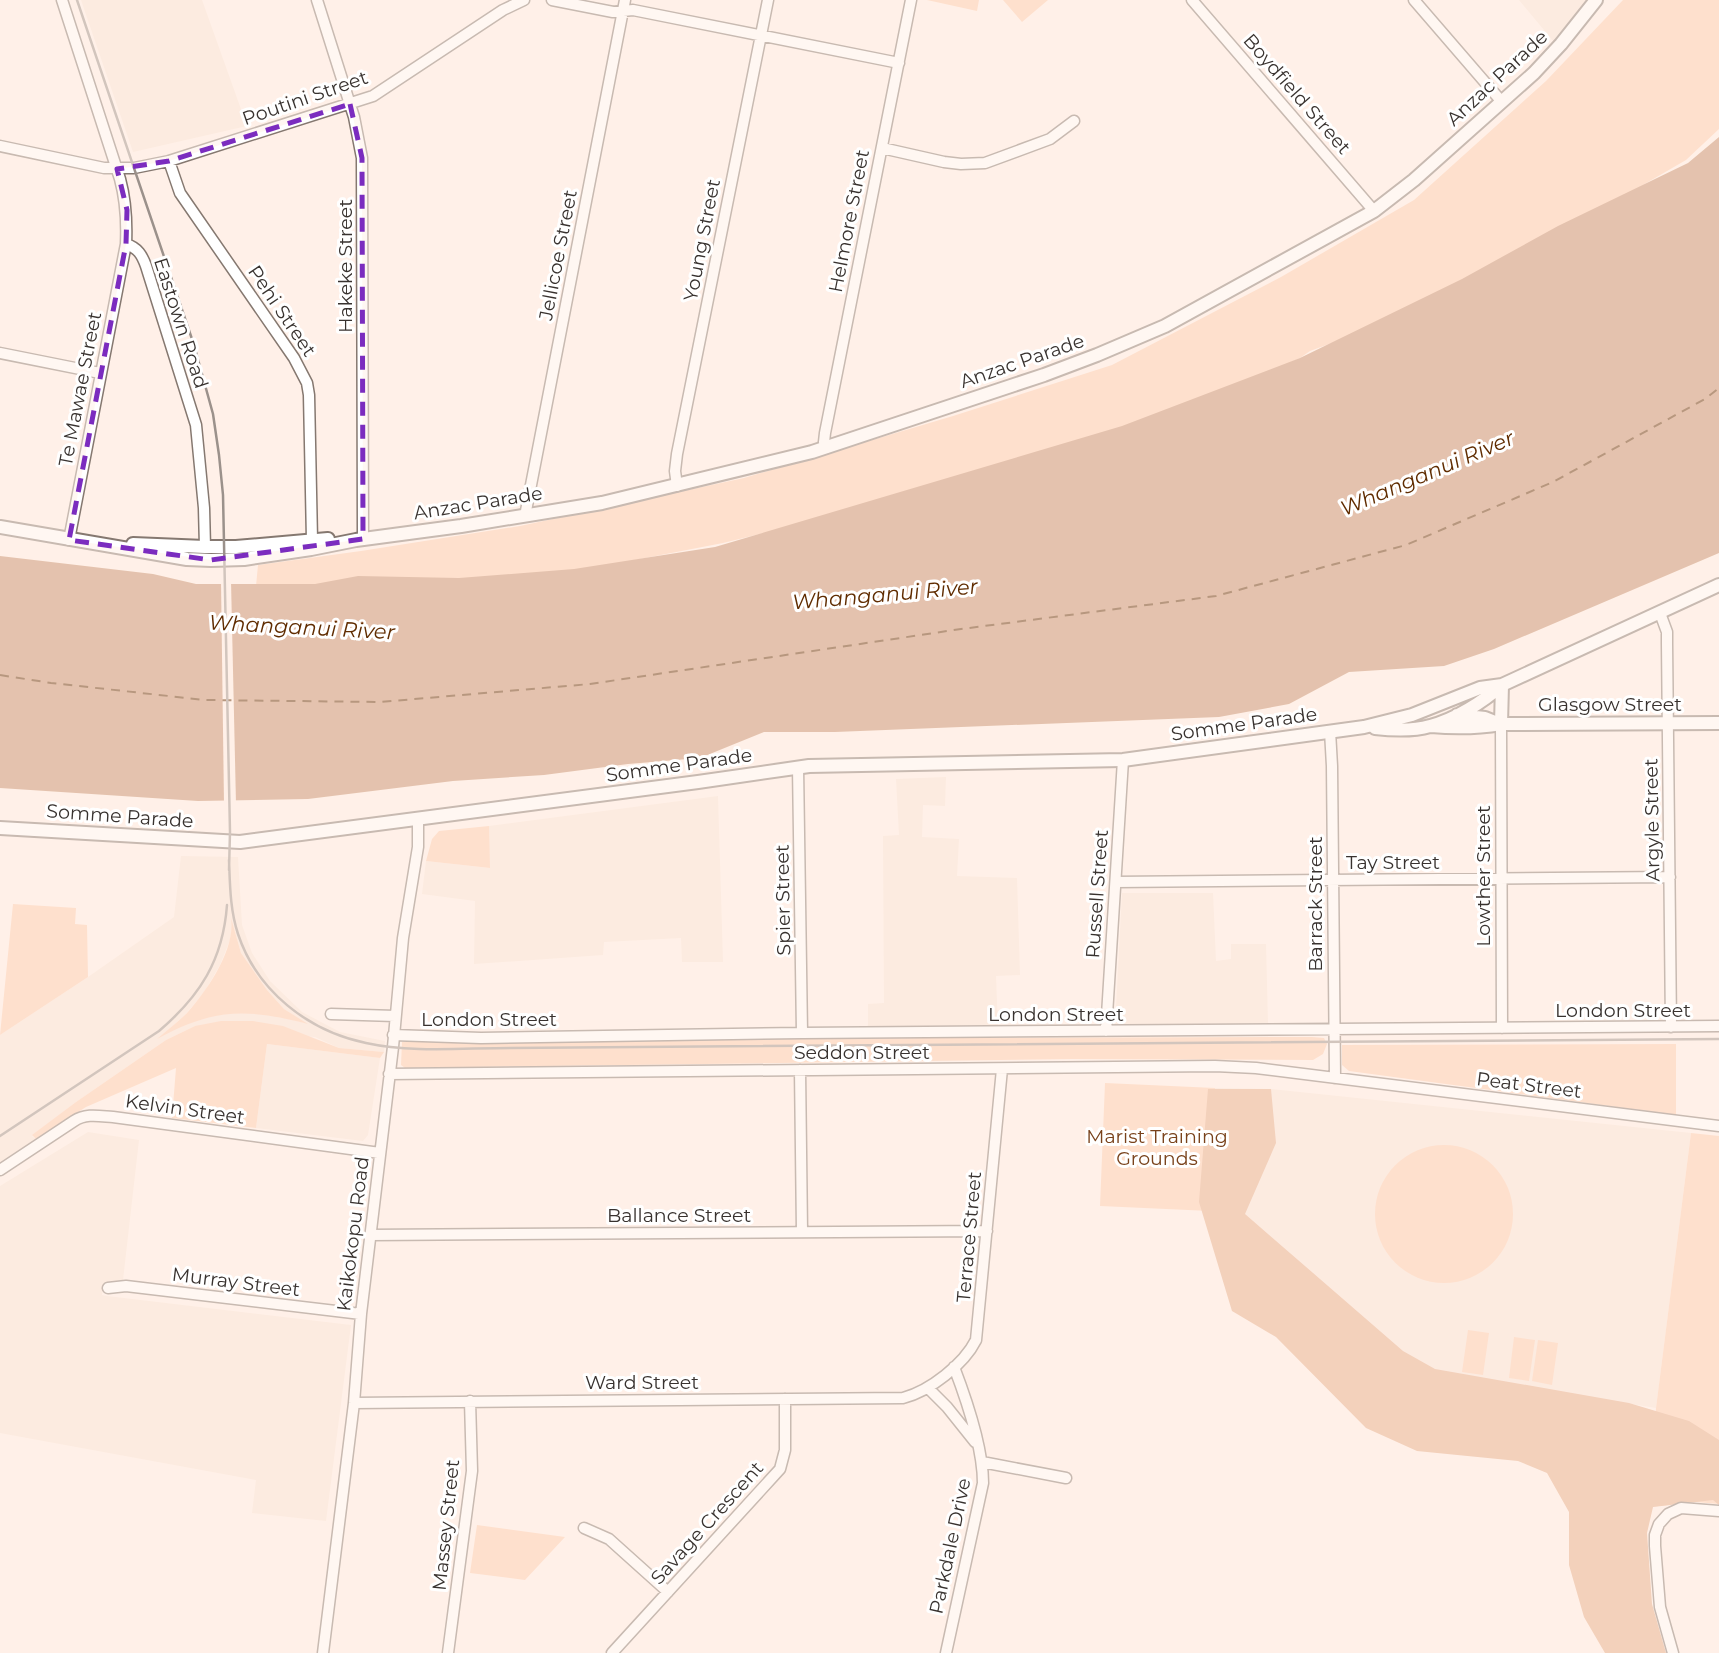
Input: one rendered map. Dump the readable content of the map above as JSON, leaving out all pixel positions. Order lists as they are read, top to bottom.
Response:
{
  "streets": {
    "main road": ["Anzac Parade", "Glasgow Street", "Somme Parade"],
    "street": [
      "Boydfield Street",
      "Poutini Street",
      "Helmore Street",
      "Young Street",
      "Jellicoe Street",
      "Hakeke Street",
      "Pehi Street",
      "Eastown Road",
      "Te Mawae Street",
      "Argyle Street",
      "Tay Street",
      "Lowther Street",
      "Russell Street",
      "Spier Street",
      "Barrack Street",
      "London Street",
      "Seddon Street",
      "Peat Street",
      "Kelvin Street",
      "Ballance Street",
      "Kaikokopu Road",
      "Terrace Street",
      "Murray Street",
      "Ward Street",
      "Savage Crescent",
      "Massey Street",
      "Parkdale Drive"
    ]
  },
  "crossings": [
    ["Anzac Parade", "Boydfield Street"],
    ["Anzac Parade", "Helmore Street"],
    ["Anzac Parade", "Young Street"],
    ["Anzac Parade", "Jellicoe Street"],
    ["Anzac Parade", "Hakeke Street"],
    ["Anzac Parade", "Pehi Street"],
    ["Anzac Parade", "Eastown Road"],
    ["Anzac Parade", "Te Mawae Street"],
    ["Poutini Street", "Hakeke Street"],
    ["Poutini Street", "Pehi Street"],
    ["Eastown Road", "Te Mawae Street"],
    ["Glasgow Street", "Somme Parade"],
    ["Glasgow Street", "Argyle Street"],
    ["Glasgow Street", "Lowther Street"],
    ["Somme Parade", "Argyle Street"],
    ["Somme Parade", "Russell Street"],
    ["Somme Parade", "Spier Street"],
    ["Somme Parade", "Barrack Street"],
    ["Somme Parade", "Kaikokopu Road"],
    ["Argyle Street", "Tay Street"],
    ["Argyle Street", "London Street"],
    ["Tay Street", "Lowther Street"],
    ["Tay Street", "Russell Street"],
    ["Tay Street", "Barrack Street"],
    ["Lowther Street", "London Street"],
    ["Russell Street", "London Street"],
    ["Spier Street", "London Street"],
    ["Barrack Street", "London Street"],
    ["Barrack Street", "Seddon Street"],
    ["Barrack Street", "Peat Street"],
    ["London Street", "Kaikokopu Road"],
    ["Seddon Street", "Peat Street"],
    ["Seddon Street", "Kaikokopu Road"],
    ["Seddon Street", "Terrace Street"],
    ["Kelvin Street", "Kaikokopu Road"],
    ["Ballance Street", "Kaikokopu Road"],
    ["Ballance Street", "Terrace Street"],
    ["Kaikokopu Road", "Murray Street"],
    ["Kaikokopu Road", "Ward Street"],
    ["Terrace Street", "Ward Street"],
    ["Terrace Street", "Parkdale Drive"],
    ["Ward Street", "Savage Crescent"],
    ["Ward Street", "Massey Street"],
    ["Ward Street", "Parkdale Drive"]
  ],
  "water": ["Whanganui River"],
  "parks": ["Marist Training Grounds"]
}
